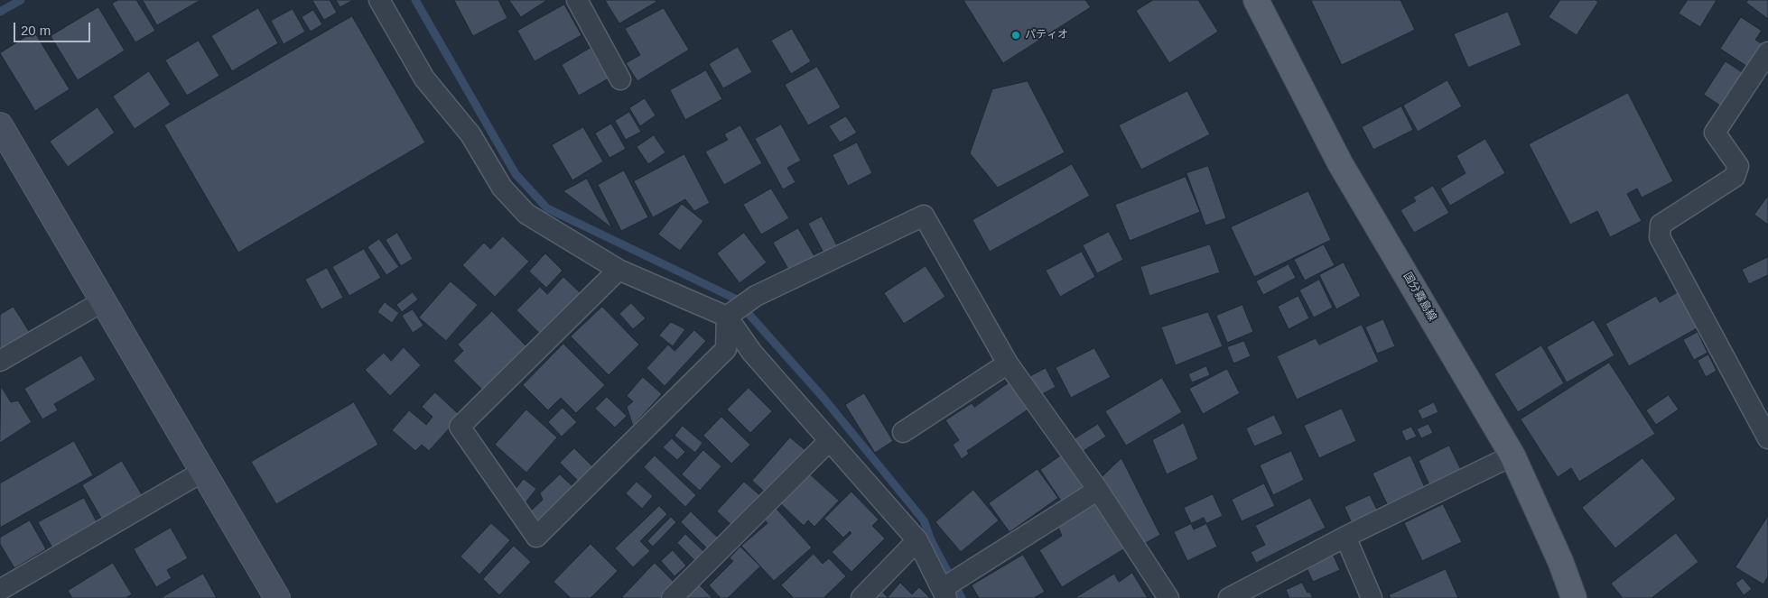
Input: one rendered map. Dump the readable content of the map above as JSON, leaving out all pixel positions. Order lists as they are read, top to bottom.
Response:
{
  "streets": {
    "main road": ["国分霧島線"]
  },
  "places": ["パティオ"],
  "scale_bar": "20 m"
}
